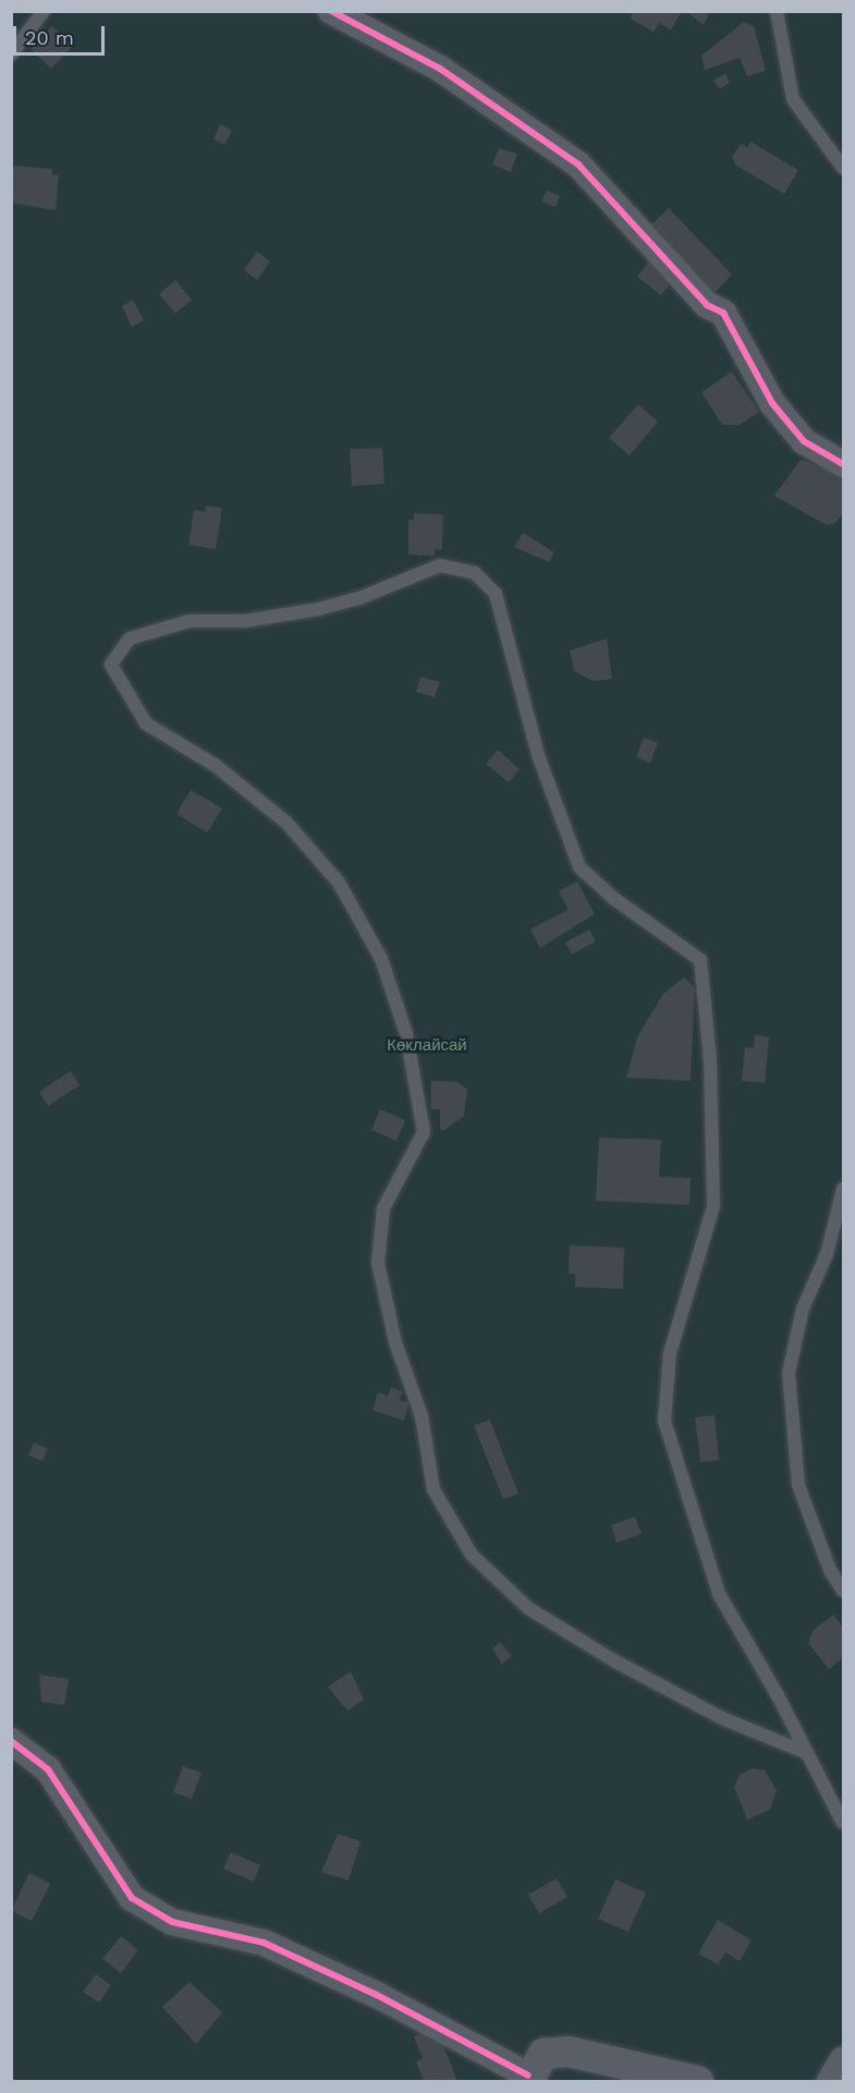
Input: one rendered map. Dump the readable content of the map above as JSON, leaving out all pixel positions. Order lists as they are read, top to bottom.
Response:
{
  "parks": ["Көклайсай"],
  "scale_bar": "20 m"
}
